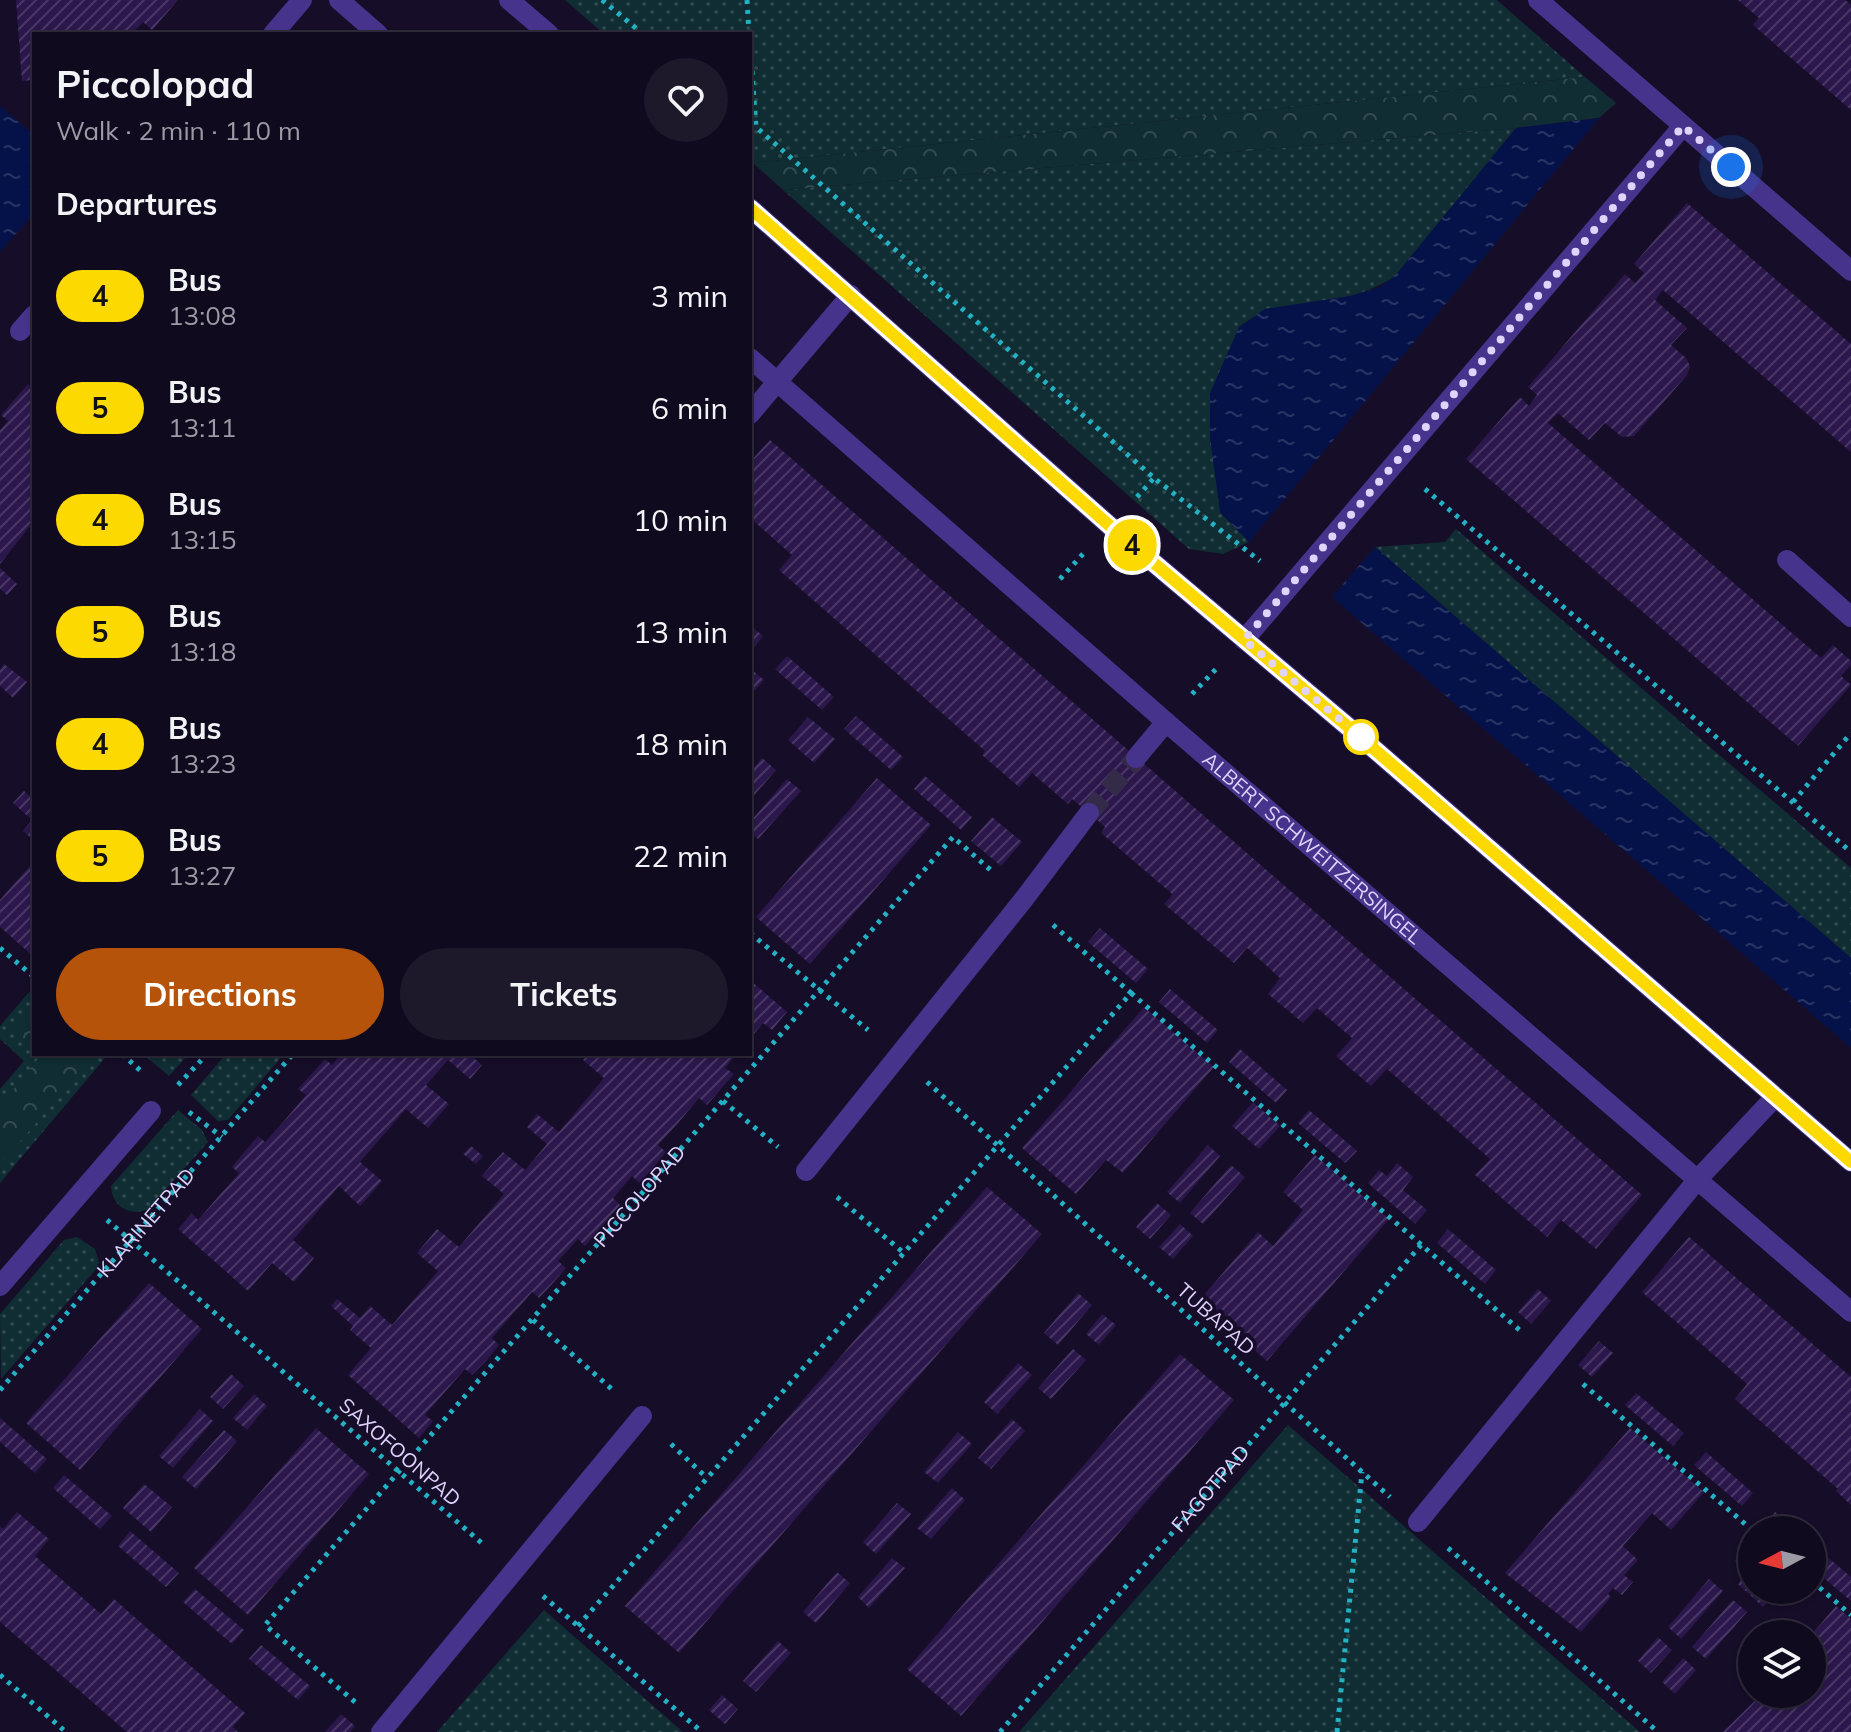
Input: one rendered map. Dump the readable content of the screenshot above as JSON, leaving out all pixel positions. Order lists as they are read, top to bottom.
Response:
{
  "streets": {
    "street": ["ALBERT SCHWEITZERSINGEL"],
    "path": [
      "PICCOLOPAD",
      "KLARINETPAD",
      "TUBAPAD",
      "SAXOFOONPAD",
      "FAGOTPAD"
    ]
  },
  "crossings": [
    ["PICCOLOPAD", "TUBAPAD"],
    ["PICCOLOPAD", "SAXOFOONPAD"],
    ["PICCOLOPAD", "FAGOTPAD"],
    ["KLARINETPAD", "SAXOFOONPAD"],
    ["TUBAPAD", "FAGOTPAD"]
  ],
  "lines": ["bus line 4"],
  "north": "left",
  "page": {
    "on_map": "4",
    "heading": [
      ["Piccolopad", "Walk · 2 min · 110 m"],
      "Departures"
    ],
    "list": [
      {
        "mark": "4",
        "name": "Bus",
        "note": "13:08",
        "value": "3 min"
      },
      {
        "mark": "5",
        "name": "Bus",
        "note": "13:11",
        "value": "6 min"
      },
      {
        "mark": "4",
        "name": "Bus",
        "note": "13:15",
        "value": "10 min"
      },
      {
        "mark": "5",
        "name": "Bus",
        "note": "13:18",
        "value": "13 min"
      },
      {
        "mark": "4",
        "name": "Bus",
        "note": "13:23",
        "value": "18 min"
      },
      {
        "mark": "5",
        "name": "Bus",
        "note": "13:27",
        "value": "22 min"
      }
    ],
    "buttons": ["Directions", "Tickets"]
  }
}
